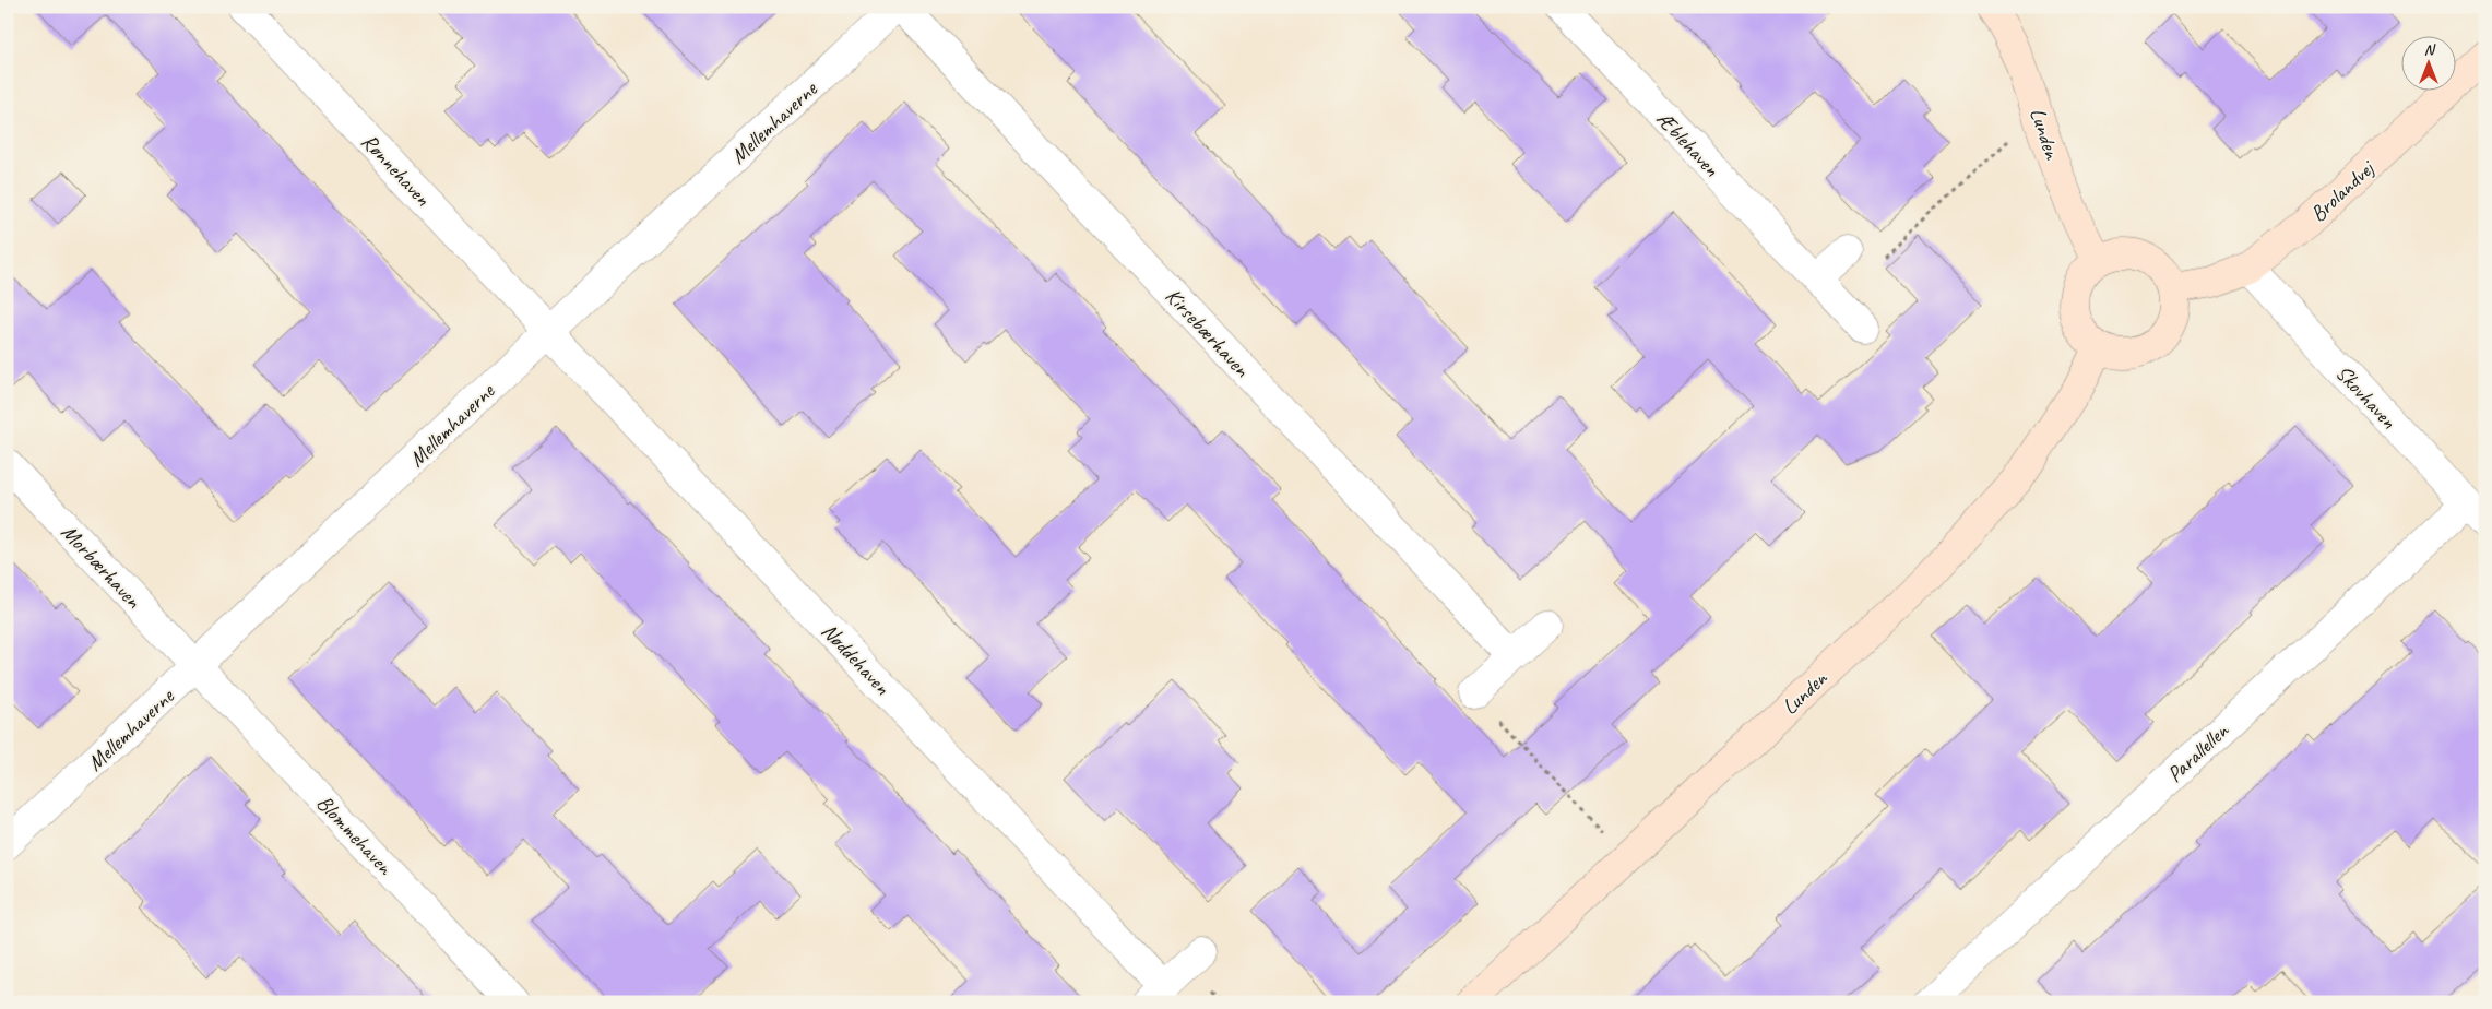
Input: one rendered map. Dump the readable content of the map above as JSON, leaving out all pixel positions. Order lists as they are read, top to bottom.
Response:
{
  "streets": {
    "street": [
      "Mellemhaverne",
      "Lunden",
      "Æblehaven",
      "Rønnehaven",
      "Brolandvej",
      "Kirsebærhaven",
      "Skovhaven",
      "Morbærhaven",
      "Nøddehaven",
      "Parallellen",
      "Blommehaven"
    ]
  },
  "crossings": [
    ["Mellemhaverne", "Rønnehaven"],
    ["Mellemhaverne", "Morbærhaven"],
    ["Mellemhaverne", "Nøddehaven"],
    ["Mellemhaverne", "Blommehaven"],
    ["Lunden", "Brolandvej"],
    ["Rønnehaven", "Nøddehaven"],
    ["Brolandvej", "Skovhaven"],
    ["Skovhaven", "Parallellen"],
    ["Morbærhaven", "Blommehaven"]
  ],
  "north": "top"
}
